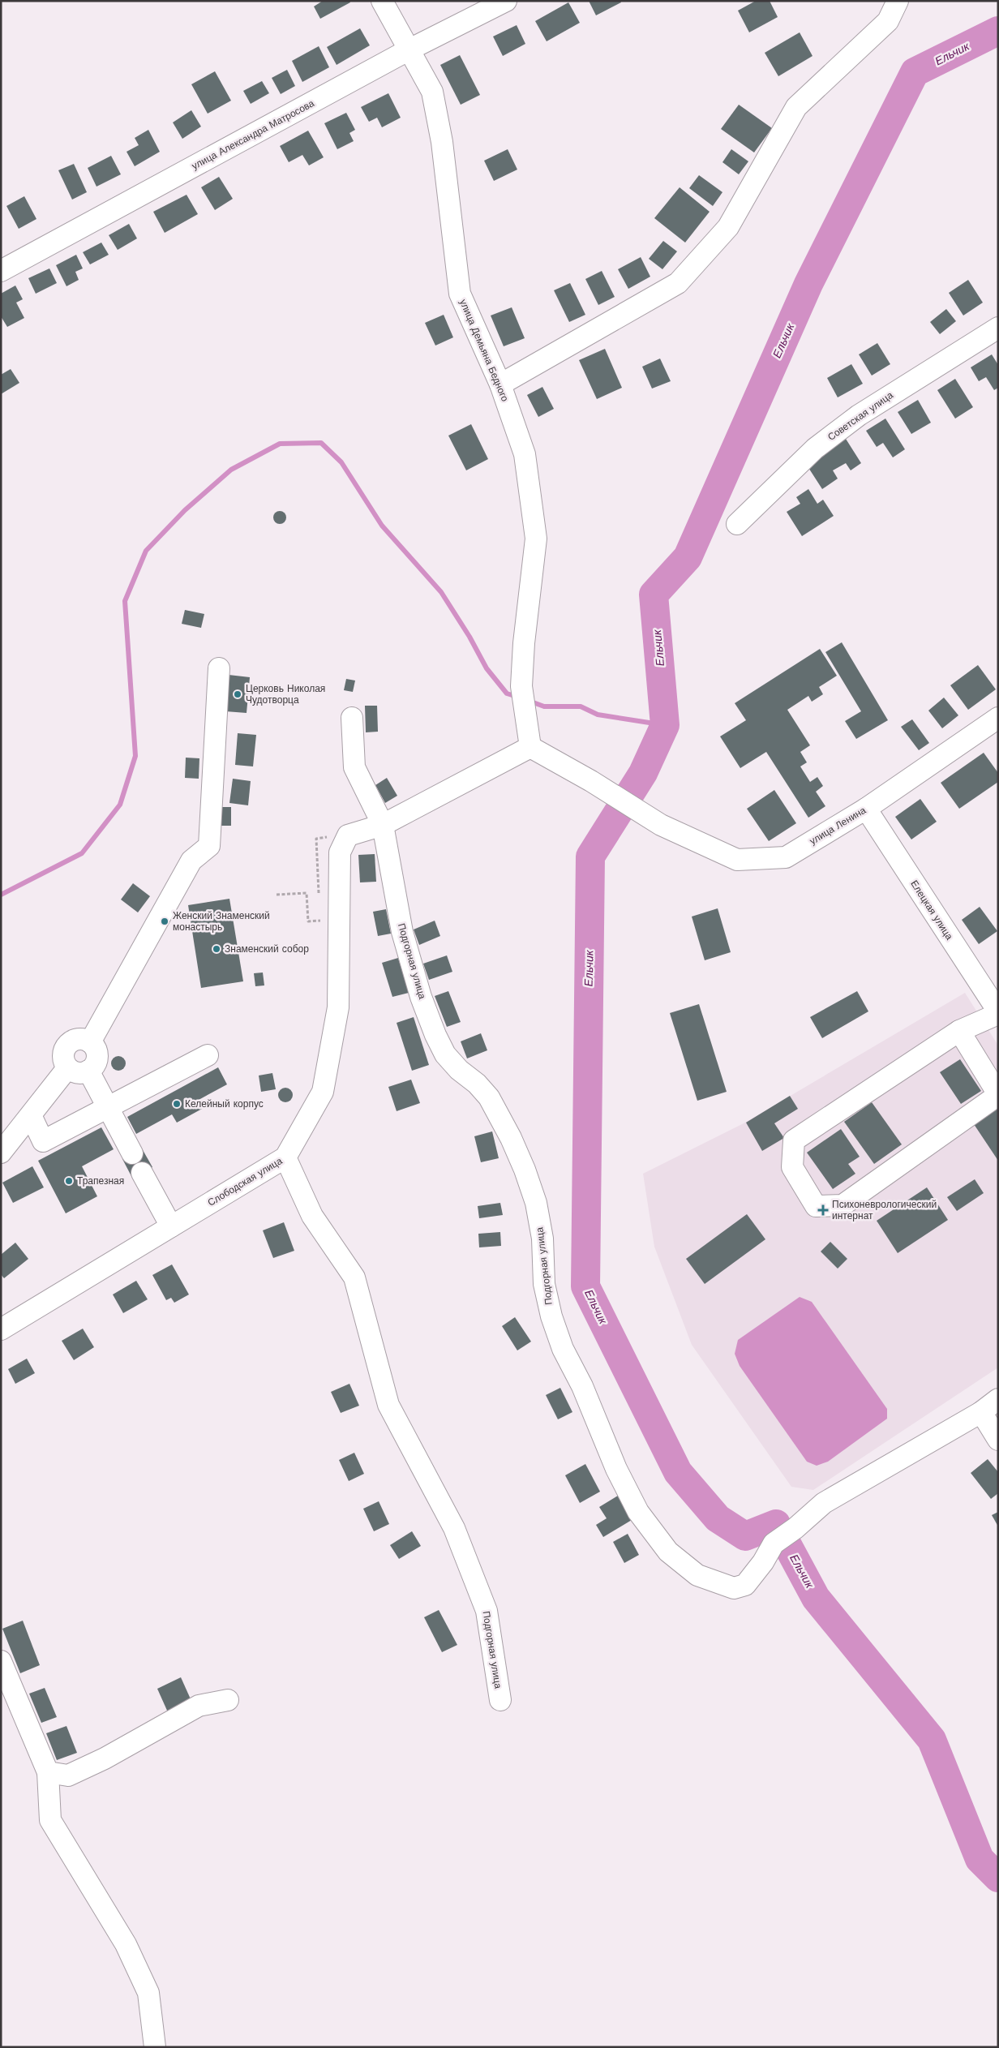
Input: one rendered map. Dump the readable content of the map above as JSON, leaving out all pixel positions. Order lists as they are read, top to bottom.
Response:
{
  "streets": {
    "street": [
      "улица Александра Матросова",
      "улица Демьяна Бедного",
      "Советская улица",
      "улица Ленина",
      "Елецкая улица",
      "Подгорная улица",
      "Слободская улица"
    ]
  },
  "crossings": [
    ["улица Александра Матросова", "улица Демьяна Бедного"],
    ["улица Демьяна Бедного", "улица Ленина"],
    ["улица Ленина", "Елецкая улица"],
    ["Подгорная улица", "Слободская улица"]
  ],
  "water": ["Ельчик"],
  "places": {
    "other": [
      "Церковь Николая Чудотворца",
      "Женский Знаменский монастырь",
      "Знаменский собор",
      "Келейный корпус",
      "Трапезная"
    ],
    "health": ["Психоневрологический интернат"]
  }
}
